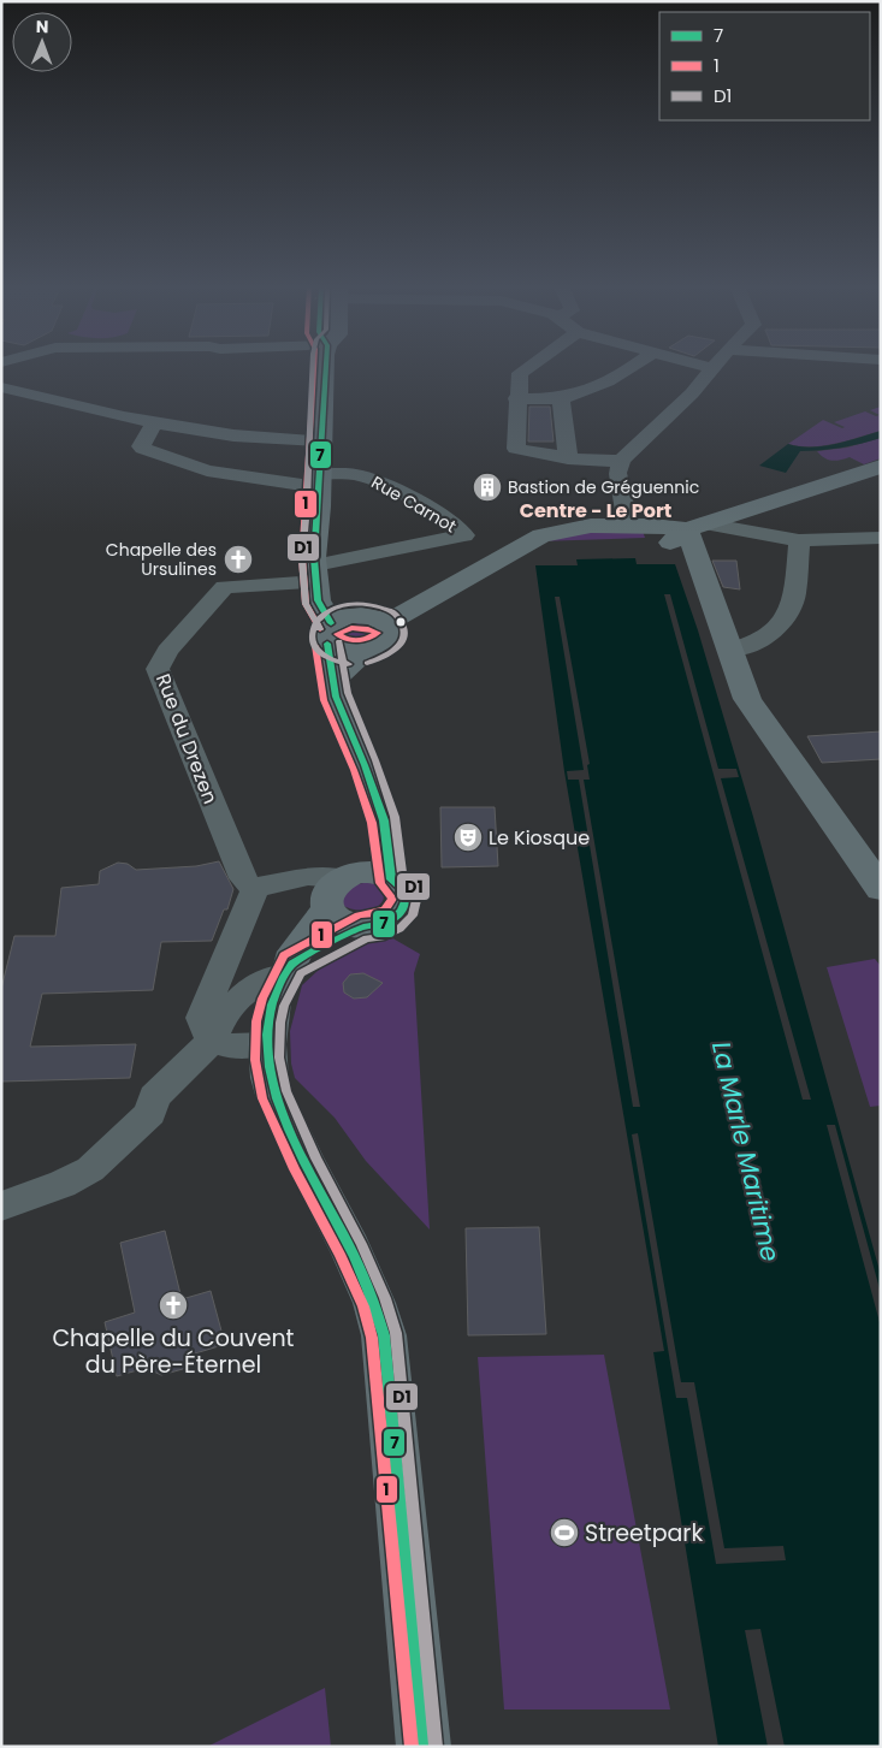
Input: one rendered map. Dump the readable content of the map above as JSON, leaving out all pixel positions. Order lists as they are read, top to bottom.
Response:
{
  "streets": {
    "street": ["Rue Carnot", "Rue du Drezen"]
  },
  "crossings": [
    ["Rue Carnot", "Rue du Drezen"]
  ],
  "districts": ["Centre - Le Port"],
  "water": ["La Marle Maritime"],
  "places": {
    "building": ["Bastion de Gréguennic"],
    "church": ["Chapelle des Ursulines", "Chapelle du Couvent du Père-Éternel"],
    "theatre": ["Le Kiosque"],
    "sports": ["Streetpark"]
  },
  "lines": ["transit line 7", "transit line 1", "transit line D1"],
  "legend": ["7", "1", "D1"],
  "north": "top"
}
